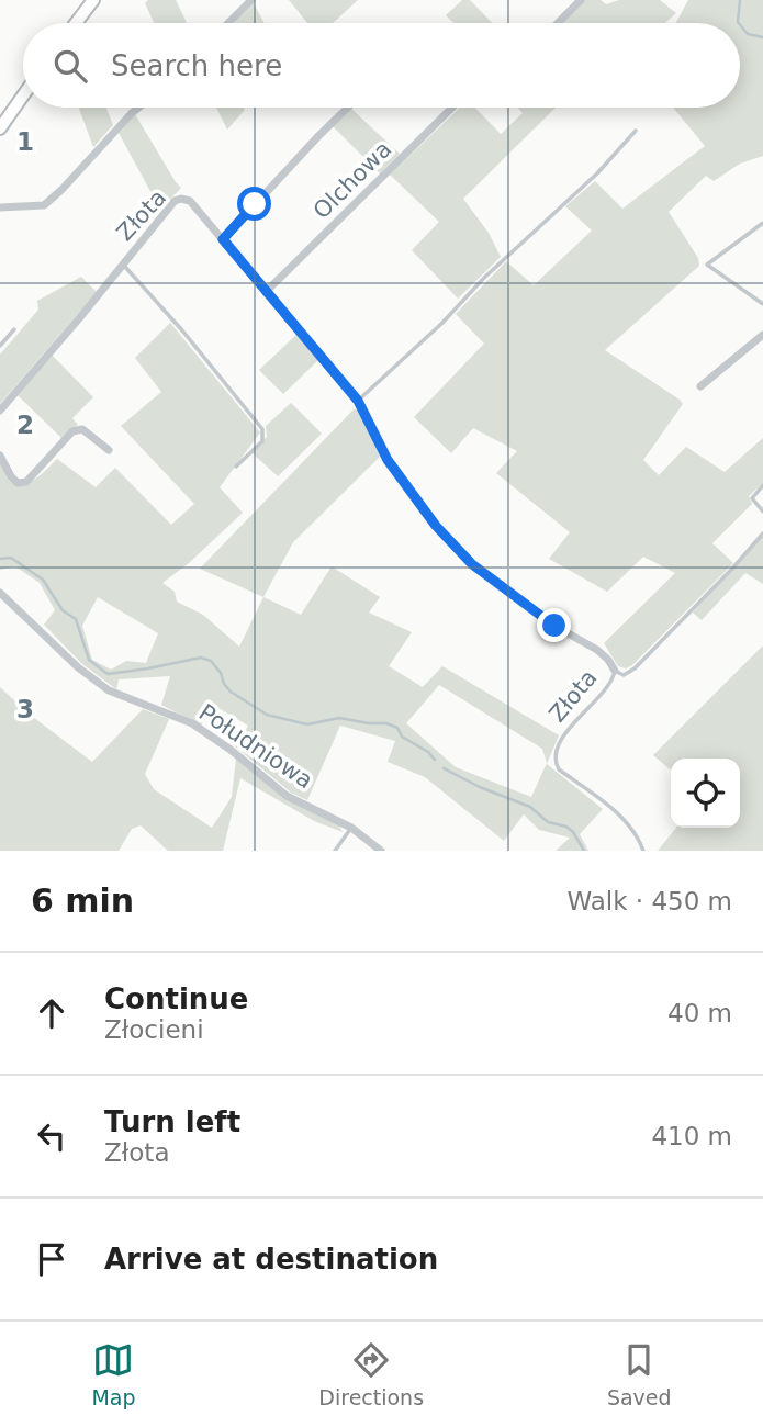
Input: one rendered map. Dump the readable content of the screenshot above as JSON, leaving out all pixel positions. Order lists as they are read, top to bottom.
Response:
{
  "streets": {
    "street": ["Olchowa", "Złota", "Południowa"]
  },
  "crossings": [
    ["Olchowa", "Złota"]
  ],
  "page": {
    "search": "Search here",
    "heading": ["6 min", "Walk · 450 m"],
    "list": [
      ["Continue", "Złocieni", "40 m"],
      ["Turn left", "Złota", "410 m"],
      "Arrive at destination"
    ],
    "nav": ["Map", "Directions", "Saved"]
  },
  "grid": {
    "rows": ["1", "2", "3"]
  }
}
